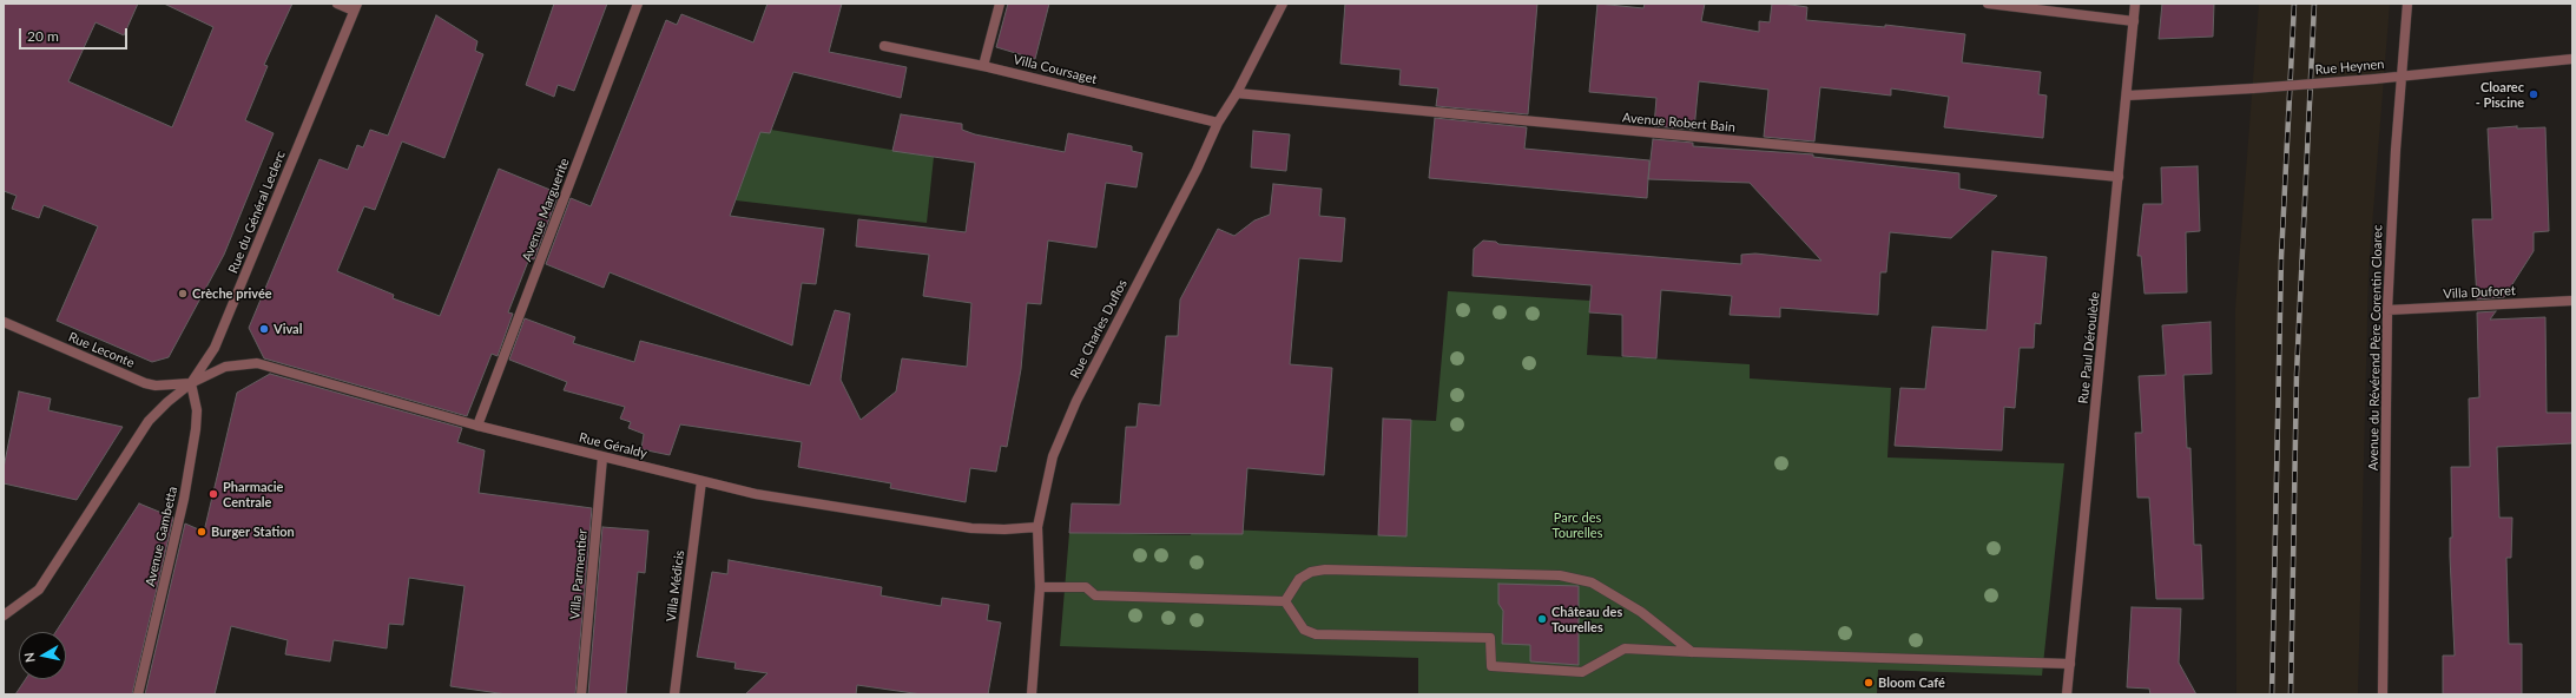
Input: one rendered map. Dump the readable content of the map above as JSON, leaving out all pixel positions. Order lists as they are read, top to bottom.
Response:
{
  "streets": {
    "street": [
      "Rue Heynen",
      "Villa Coursaget",
      "Avenue Robert Bain",
      "Avenue Marguerite",
      "Rue du Général Leclerc",
      "Villa Duforet",
      "Rue Charles Duflos",
      "Rue Paul Déroulède",
      "Avenue du Révérend Père Corentin Cloarec",
      "Rue Leconte",
      "Rue Géraldy",
      "Avenue Gambetta",
      "Villa Parmentier",
      "Villa Médicis"
    ]
  },
  "crossings": [
    ["Rue Heynen", "Rue Paul Déroulède"],
    ["Rue Heynen", "Avenue du Révérend Père Corentin Cloarec"],
    ["Villa Coursaget", "Rue Charles Duflos"],
    ["Avenue Robert Bain", "Rue Charles Duflos"],
    ["Avenue Robert Bain", "Rue Paul Déroulède"],
    ["Avenue Marguerite", "Rue Géraldy"],
    ["Rue du Général Leclerc", "Rue Leconte"],
    ["Rue du Général Leclerc", "Rue Géraldy"],
    ["Rue du Général Leclerc", "Avenue Gambetta"],
    ["Villa Duforet", "Avenue du Révérend Père Corentin Cloarec"],
    ["Rue Charles Duflos", "Rue Géraldy"],
    ["Rue Leconte", "Rue Géraldy"],
    ["Rue Leconte", "Avenue Gambetta"],
    ["Rue Géraldy", "Avenue Gambetta"],
    ["Rue Géraldy", "Villa Parmentier"],
    ["Rue Géraldy", "Villa Médicis"]
  ],
  "parks": ["Parc des Tourelles"],
  "places": [
    "Cloarec - Piscine",
    "Crèche privée",
    "Vival",
    "Pharmacie Centrale",
    "Burger Station",
    "Château des Tourelles",
    "Bloom Café"
  ],
  "scale_bar": "20 m",
  "north": "left"
}
